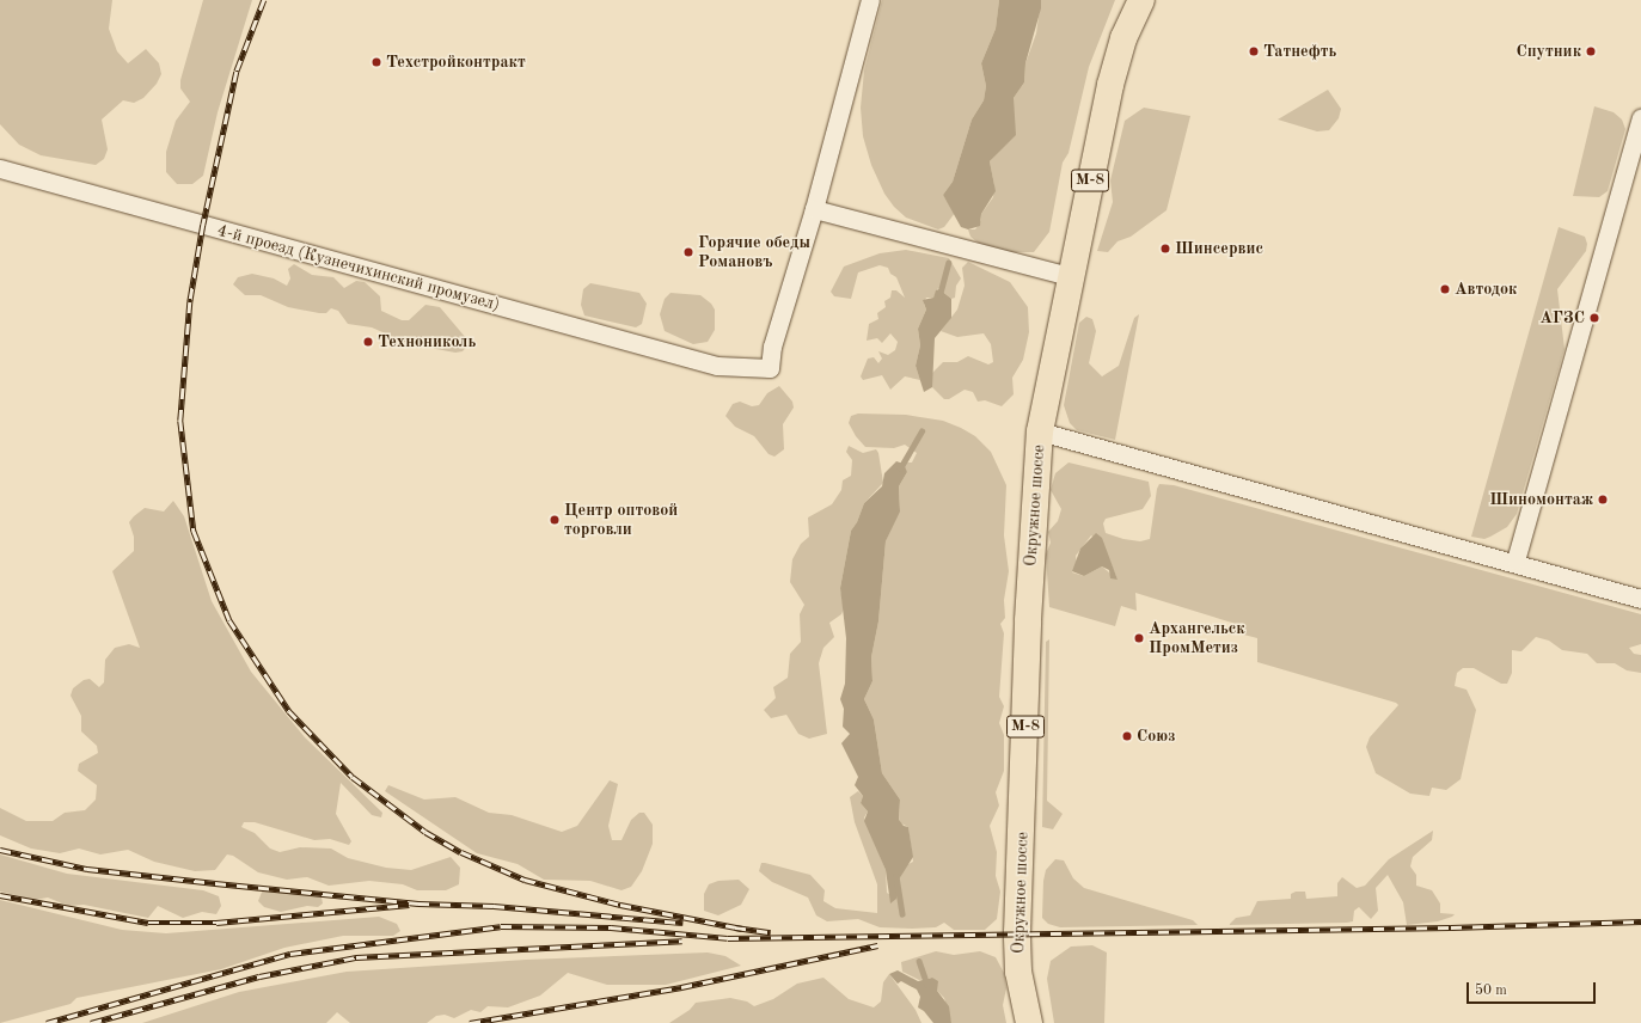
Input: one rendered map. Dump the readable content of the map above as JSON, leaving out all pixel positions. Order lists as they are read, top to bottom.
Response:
{
  "streets": {
    "main road": ["М-8", "Окружное шоссе"],
    "street": ["4-й проезд (Кузнечихинский промузел)"]
  },
  "places": [
    "Татнефть",
    "Спутник",
    "Техстройконтракт",
    "Шинсервис",
    "Горячие обеды Романовъ",
    "Автодок",
    "АГЗС",
    "Технониколь",
    "Шиномонтаж",
    "Центр оптовой торговли",
    "Архангельск ПромМетиз",
    "Союз"
  ],
  "scale_bar": "50 m"
}
